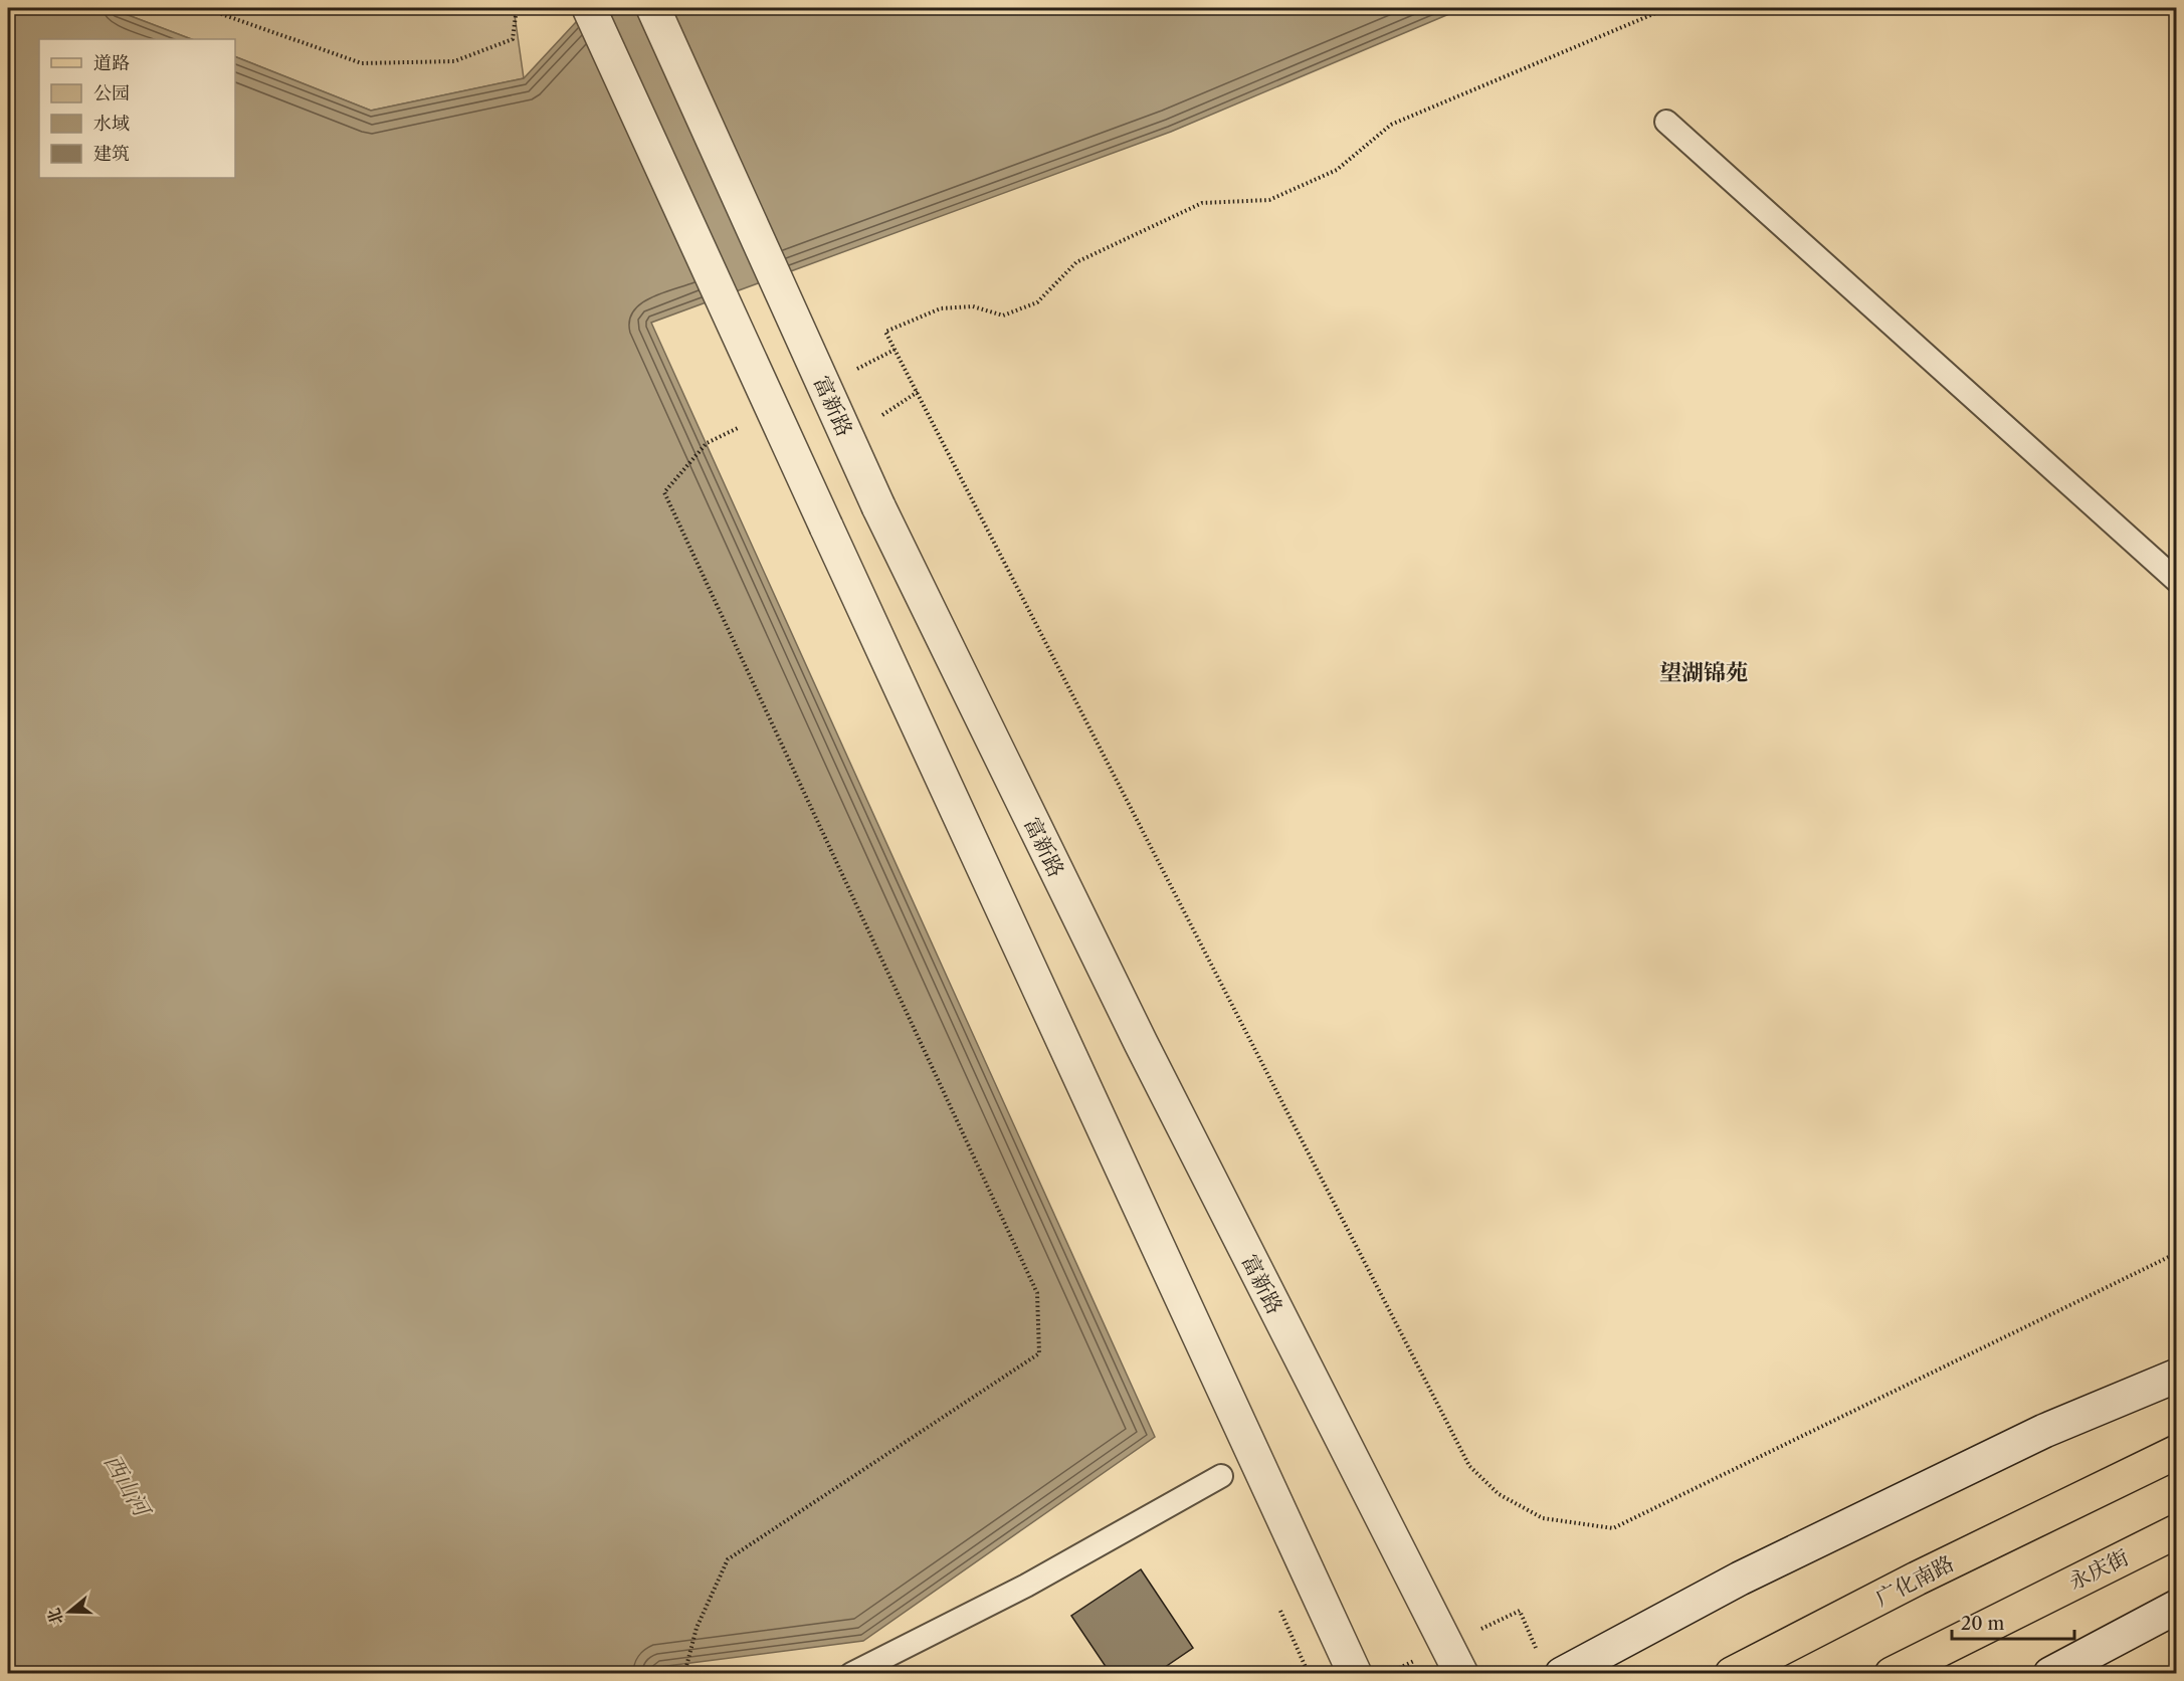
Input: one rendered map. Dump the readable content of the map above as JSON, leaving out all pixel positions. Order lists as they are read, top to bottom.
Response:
{
  "streets": {
    "main road": ["永庆街", "广化南路"],
    "street": ["富新路"]
  },
  "districts": ["望湖锦苑"],
  "water": ["西山河"],
  "legend": [
    "道路",
    "公园",
    "水域",
    "建筑"
  ],
  "scale_bar": "20 m",
  "north": "left"
}
